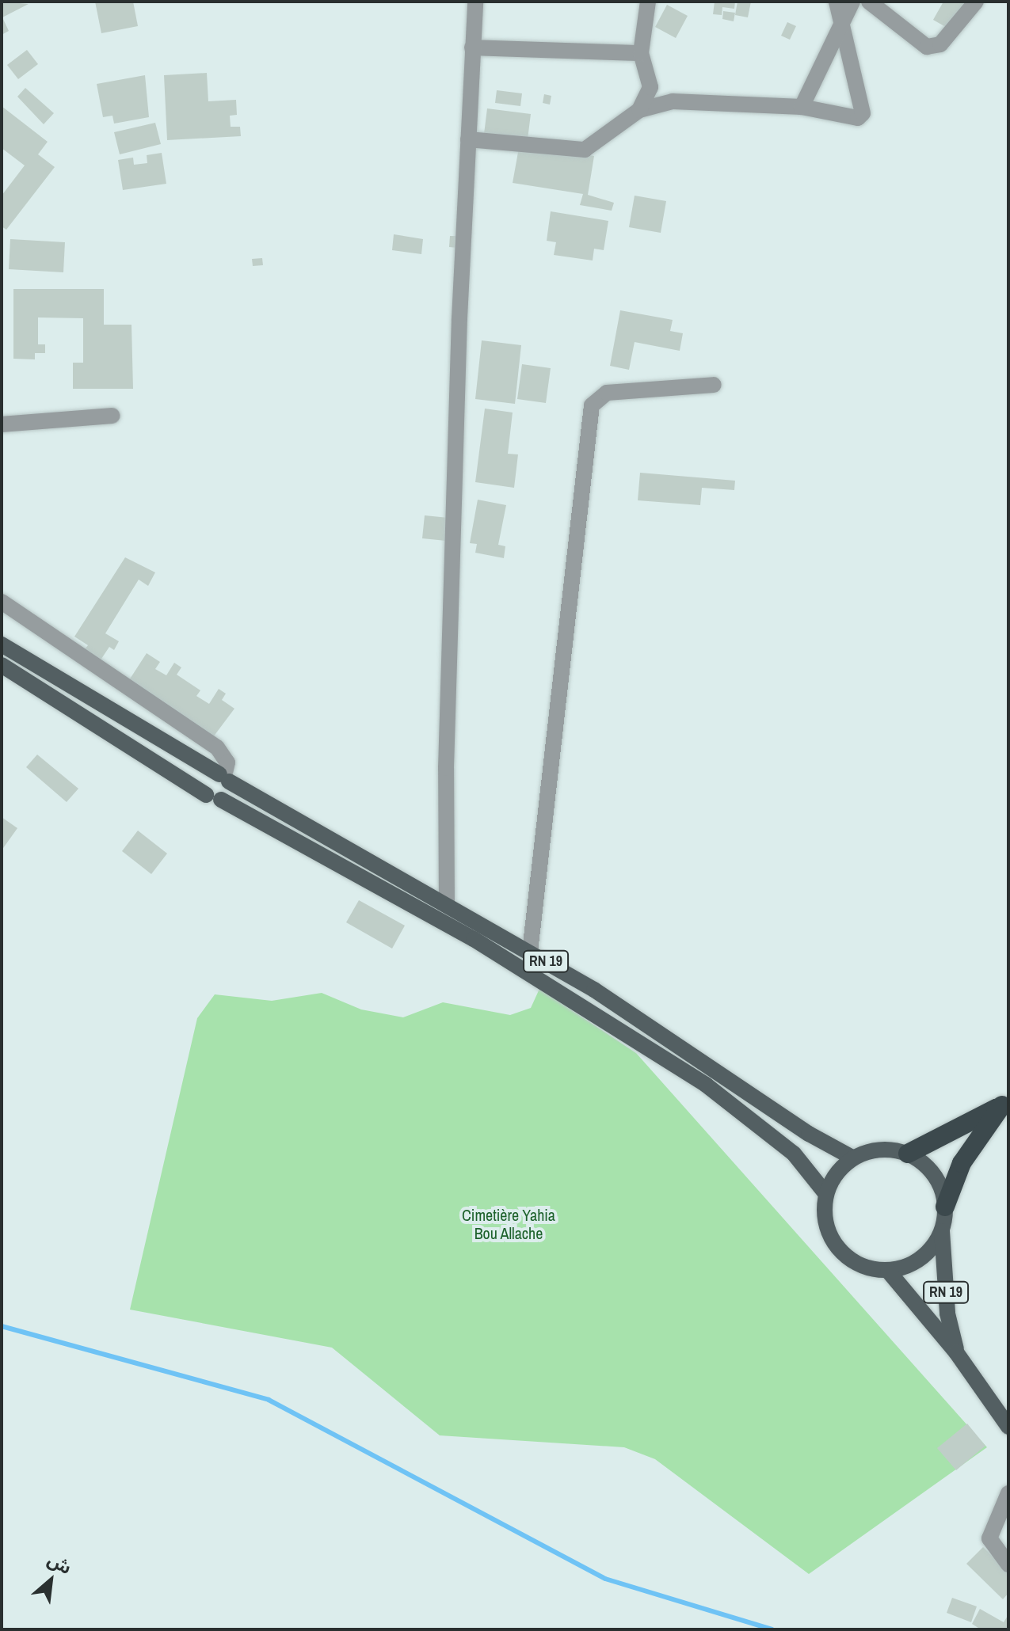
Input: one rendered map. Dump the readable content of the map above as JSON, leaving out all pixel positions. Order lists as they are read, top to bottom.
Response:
{
  "streets": {
    "main road": ["RN 19"]
  },
  "parks": ["Cimetière Yahia Bou Allache"],
  "north": "top right"
}
